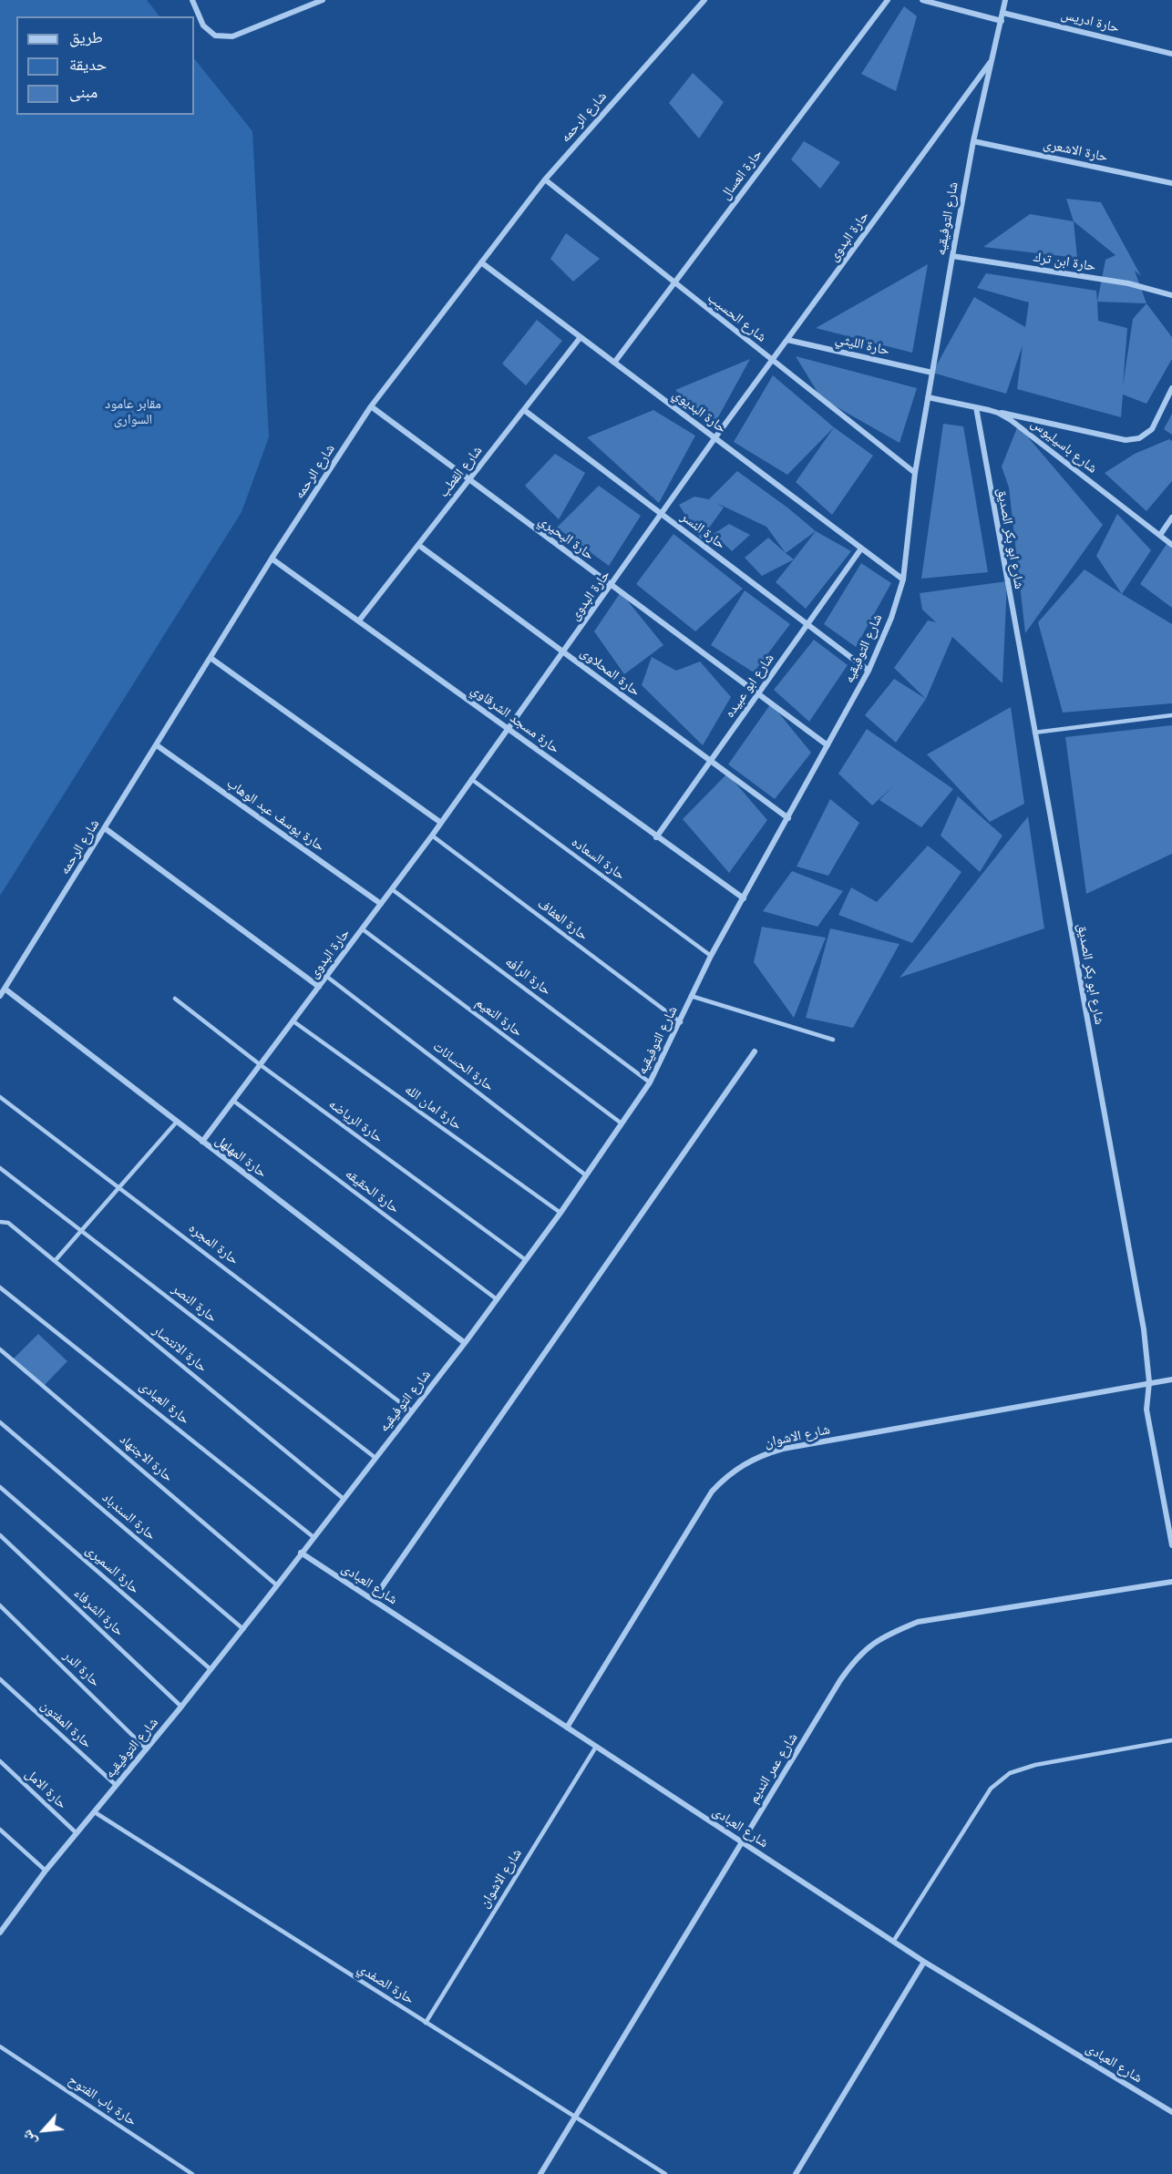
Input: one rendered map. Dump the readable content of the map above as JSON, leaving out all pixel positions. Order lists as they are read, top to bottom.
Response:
{
  "streets": {
    "street": [
      "حارة ادريس",
      "شارع الرحمه",
      "حارة الاشعرى",
      "حارة العسال",
      "شارع التوفيقيه",
      "حارة البدوى",
      "حارة ابن ترك",
      "شارع الحسيب",
      "حارة الليثي",
      "حارة البديوي",
      "شارع باسيليوس",
      "شارع القطب",
      "حارة النسر",
      "حارة البحيري",
      "شارع ابو بكر الصديق",
      "حارة المحلاوى",
      "شارع ابو عبيده",
      "حارة مسجد الشرقاوي",
      "حارة يوسف عبد الوهاب",
      "حارة المهلهل",
      "شارع الاشوان",
      "شارع العبادى",
      "شارع عمر النديم"
    ],
    "lane": [
      "حارة السعاده",
      "حارة العفاف",
      "حارة الرأفه",
      "حارة النعيم",
      "حارة الحسانات",
      "حارة امان الله",
      "حارة الرياضه",
      "حارة الحقيقه",
      "حارة المجره",
      "حارة النصر",
      "حارة الانتصار",
      "حارة العبادى",
      "حارة الاجتهاد",
      "حارة السندباد",
      "حارة السميرى",
      "حارة الشرفاء",
      "حارة الدر",
      "حارة المفتون",
      "حارة الامل",
      "حارة الصفدي",
      "حارة باب الفتوح"
    ]
  },
  "crossings": [
    ["حارة ادريس", "شارع التوفيقيه"],
    ["شارع الرحمه", "شارع الحسيب"],
    ["شارع الرحمه", "حارة البديوي"],
    ["شارع الرحمه", "حارة البحيري"],
    ["شارع الرحمه", "حارة مسجد الشرقاوي"],
    ["شارع الرحمه", "حارة يوسف عبد الوهاب"],
    ["شارع الرحمه", "حارة المهلهل"],
    ["حارة الاشعرى", "شارع التوفيقيه"],
    ["حارة العسال", "شارع الحسيب"],
    ["حارة العسال", "حارة البديوي"],
    ["شارع التوفيقيه", "حارة البدوى"],
    ["شارع التوفيقيه", "حارة ابن ترك"],
    ["شارع التوفيقيه", "شارع الحسيب"],
    ["شارع التوفيقيه", "حارة الليثي"],
    ["شارع التوفيقيه", "حارة البديوي"],
    ["شارع التوفيقيه", "شارع باسيليوس"],
    ["شارع التوفيقيه", "حارة النسر"],
    ["شارع التوفيقيه", "حارة البحيري"],
    ["شارع التوفيقيه", "حارة المحلاوى"],
    ["شارع التوفيقيه", "حارة مسجد الشرقاوي"],
    ["شارع التوفيقيه", "حارة السعاده"],
    ["شارع التوفيقيه", "حارة العفاف"],
    ["شارع التوفيقيه", "حارة الرأفه"],
    ["شارع التوفيقيه", "حارة النعيم"],
    ["شارع التوفيقيه", "حارة الحسانات"],
    ["شارع التوفيقيه", "حارة امان الله"],
    ["شارع التوفيقيه", "حارة الرياضه"],
    ["شارع التوفيقيه", "حارة المهلهل"],
    ["شارع التوفيقيه", "حارة الحقيقه"],
    ["شارع التوفيقيه", "حارة المجره"],
    ["شارع التوفيقيه", "حارة النصر"],
    ["شارع التوفيقيه", "حارة الانتصار"],
    ["شارع التوفيقيه", "حارة العبادى"],
    ["شارع التوفيقيه", "حارة الاجتهاد"],
    ["شارع التوفيقيه", "حارة السندباد"],
    ["شارع التوفيقيه", "حارة السميرى"],
    ["شارع التوفيقيه", "شارع العبادى"],
    ["شارع التوفيقيه", "حارة الشرفاء"],
    ["شارع التوفيقيه", "حارة الدر"],
    ["شارع التوفيقيه", "حارة المفتون"],
    ["شارع التوفيقيه", "حارة الامل"],
    ["شارع التوفيقيه", "حارة الصفدي"],
    ["حارة البدوى", "شارع الحسيب"],
    ["حارة البدوى", "حارة الليثي"],
    ["حارة البدوى", "حارة البديوي"],
    ["حارة البدوى", "حارة النسر"],
    ["حارة البدوى", "حارة البحيري"],
    ["حارة البدوى", "حارة المحلاوى"],
    ["حارة البدوى", "حارة مسجد الشرقاوي"],
    ["حارة البدوى", "حارة يوسف عبد الوهاب"],
    ["حارة البدوى", "حارة السعاده"],
    ["حارة البدوى", "حارة العفاف"],
    ["حارة البدوى", "حارة الرأفه"],
    ["حارة البدوى", "حارة النعيم"],
    ["حارة البدوى", "حارة الحسانات"],
    ["حارة البدوى", "حارة امان الله"],
    ["حارة البدوى", "حارة الرياضه"],
    ["حارة البدوى", "حارة المهلهل"],
    ["حارة البدوى", "حارة الحقيقه"],
    ["حارة البديوي", "شارع القطب"],
    ["حارة البديوي", "شارع ابو عبيده"],
    ["شارع باسيليوس", "شارع ابو بكر الصديق"],
    ["شارع القطب", "حارة النسر"],
    ["شارع القطب", "حارة البحيري"],
    ["شارع القطب", "حارة المحلاوى"],
    ["شارع القطب", "حارة مسجد الشرقاوي"],
    ["حارة النسر", "شارع ابو عبيده"],
    ["حارة البحيري", "شارع ابو عبيده"],
    ["شارع ابو بكر الصديق", "شارع الاشوان"],
    ["حارة المحلاوى", "شارع ابو عبيده"],
    ["شارع ابو عبيده", "حارة مسجد الشرقاوي"],
    ["شارع الاشوان", "شارع العبادى"],
    ["شارع الاشوان", "حارة الصفدي"],
    ["شارع العبادى", "شارع عمر النديم"],
    ["شارع عمر النديم", "حارة الصفدي"]
  ],
  "parks": ["مقابر عامود السوارى"],
  "legend": ["طريق", "حديقة", "مبنى"],
  "north": "bottom left"
}
